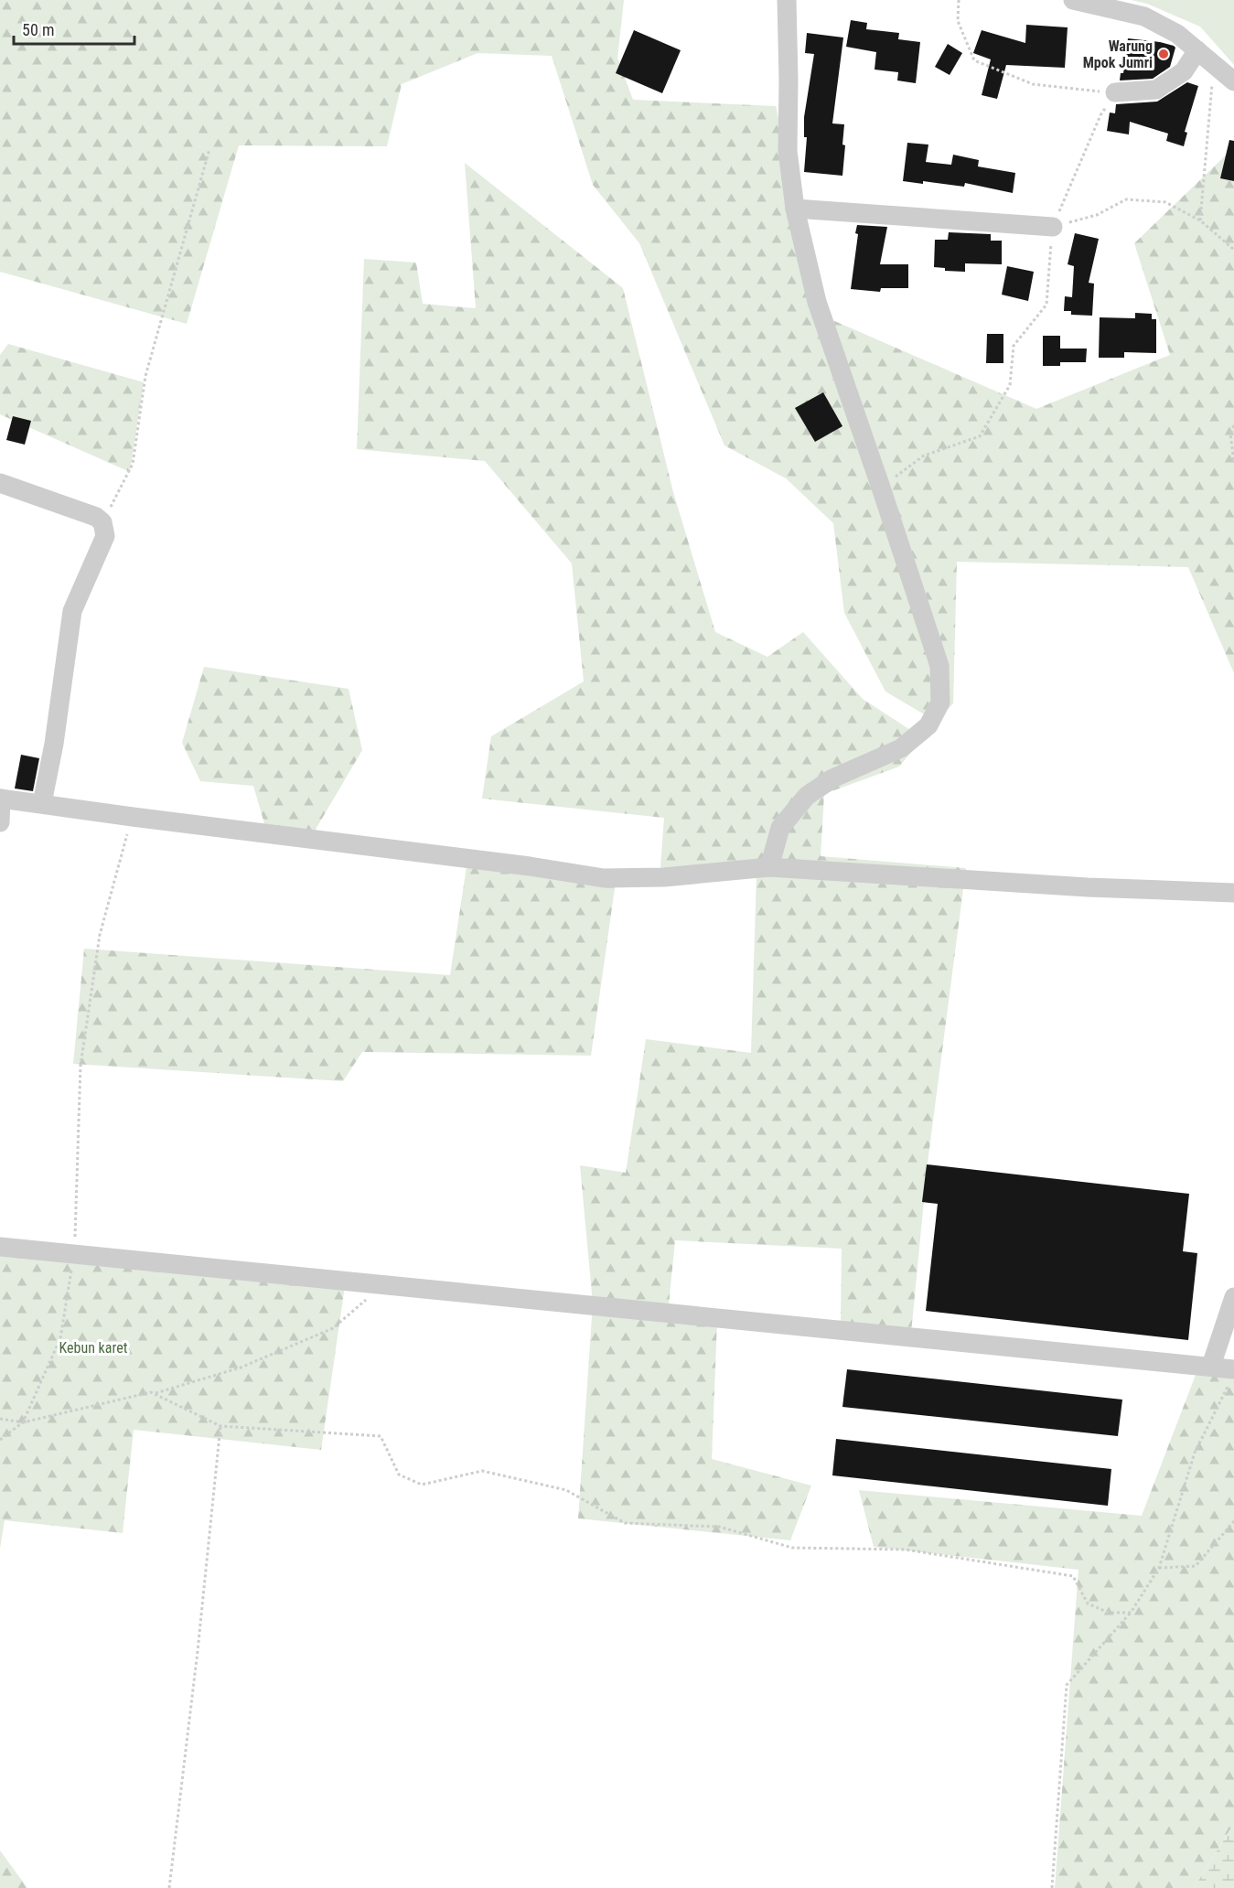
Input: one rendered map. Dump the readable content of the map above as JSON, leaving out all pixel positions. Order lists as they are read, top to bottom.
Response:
{
  "parks": ["Kebun karet"],
  "places": ["Warung Mpok Jumri"],
  "scale_bar": "50 m"
}
